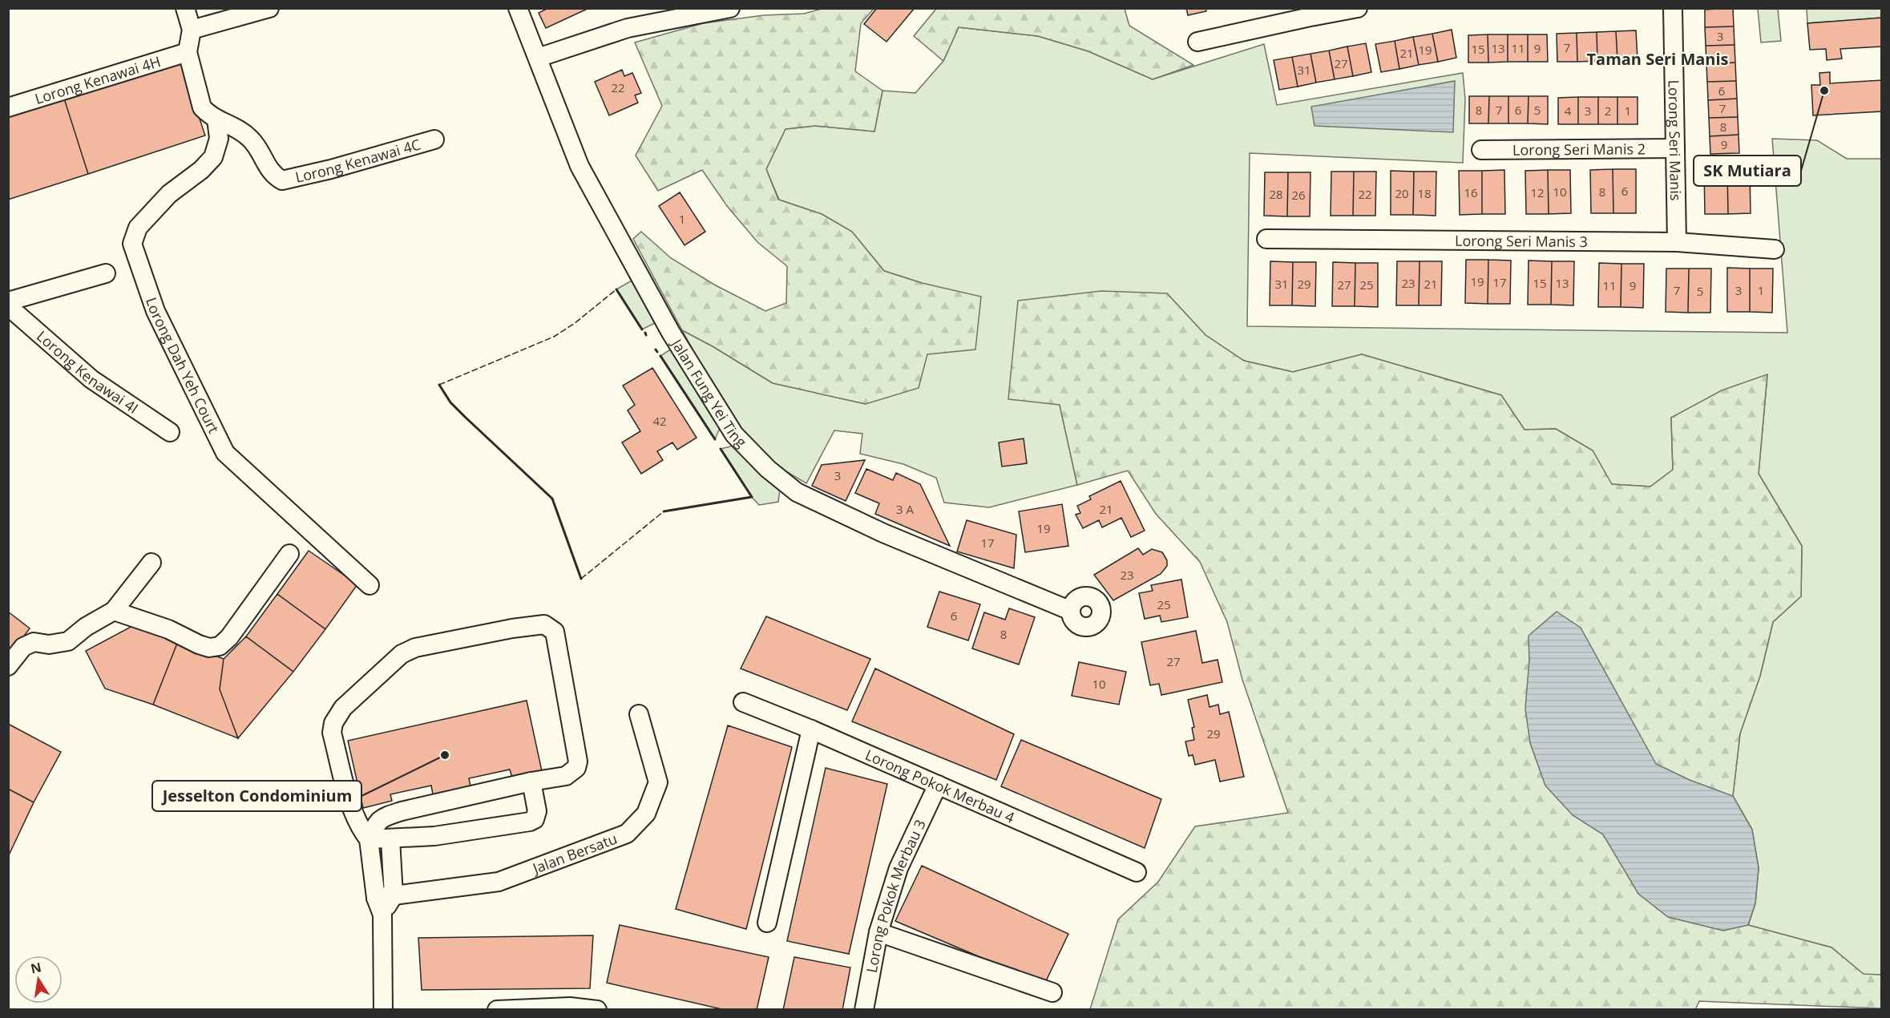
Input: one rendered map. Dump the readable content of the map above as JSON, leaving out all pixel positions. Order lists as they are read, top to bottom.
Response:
{
  "streets": {
    "street": [
      "Lorong Kenawai 4H",
      "Lorong Seri Manis",
      "Lorong Seri Manis 2",
      "Lorong Kenawai 4C",
      "Lorong Seri Manis 3",
      "Lorong Dah Yeh Court",
      "Lorong Kenawai 4I",
      "Jalan Fung Yei Ting",
      "Lorong Pokok Merbau 4",
      "Jalan Bersatu",
      "Lorong Pokok Merbau 3"
    ]
  },
  "crossings": [
    ["Lorong Seri Manis", "Lorong Seri Manis 2"],
    ["Lorong Seri Manis", "Lorong Seri Manis 3"],
    ["Lorong Kenawai 4C", "Lorong Dah Yeh Court"],
    ["Lorong Pokok Merbau 4", "Lorong Pokok Merbau 3"]
  ],
  "districts": ["Taman Seri Manis"],
  "places": ["SK Mutiara", "Jesselton Condominium"],
  "house_numbers": [
    "3",
    "7",
    "13",
    "11",
    "9",
    "15",
    "19",
    "21",
    "27",
    "31",
    "22",
    "6",
    "7",
    "8",
    "7",
    "6",
    "5",
    "4",
    "3",
    "2",
    "1",
    "8",
    "9",
    "6",
    "10",
    "8",
    "16",
    "12",
    "20",
    "18",
    "28",
    "22",
    "26",
    "1",
    "19",
    "17",
    "23",
    "15",
    "13",
    "31",
    "29",
    "21",
    "27",
    "25",
    "11",
    "9",
    "7",
    "3",
    "1",
    "5",
    "42",
    "3",
    "3 A",
    "21",
    "19",
    "17",
    "23",
    "25",
    "6",
    "8",
    "27",
    "10",
    "29"
  ],
  "north": "top"
}
